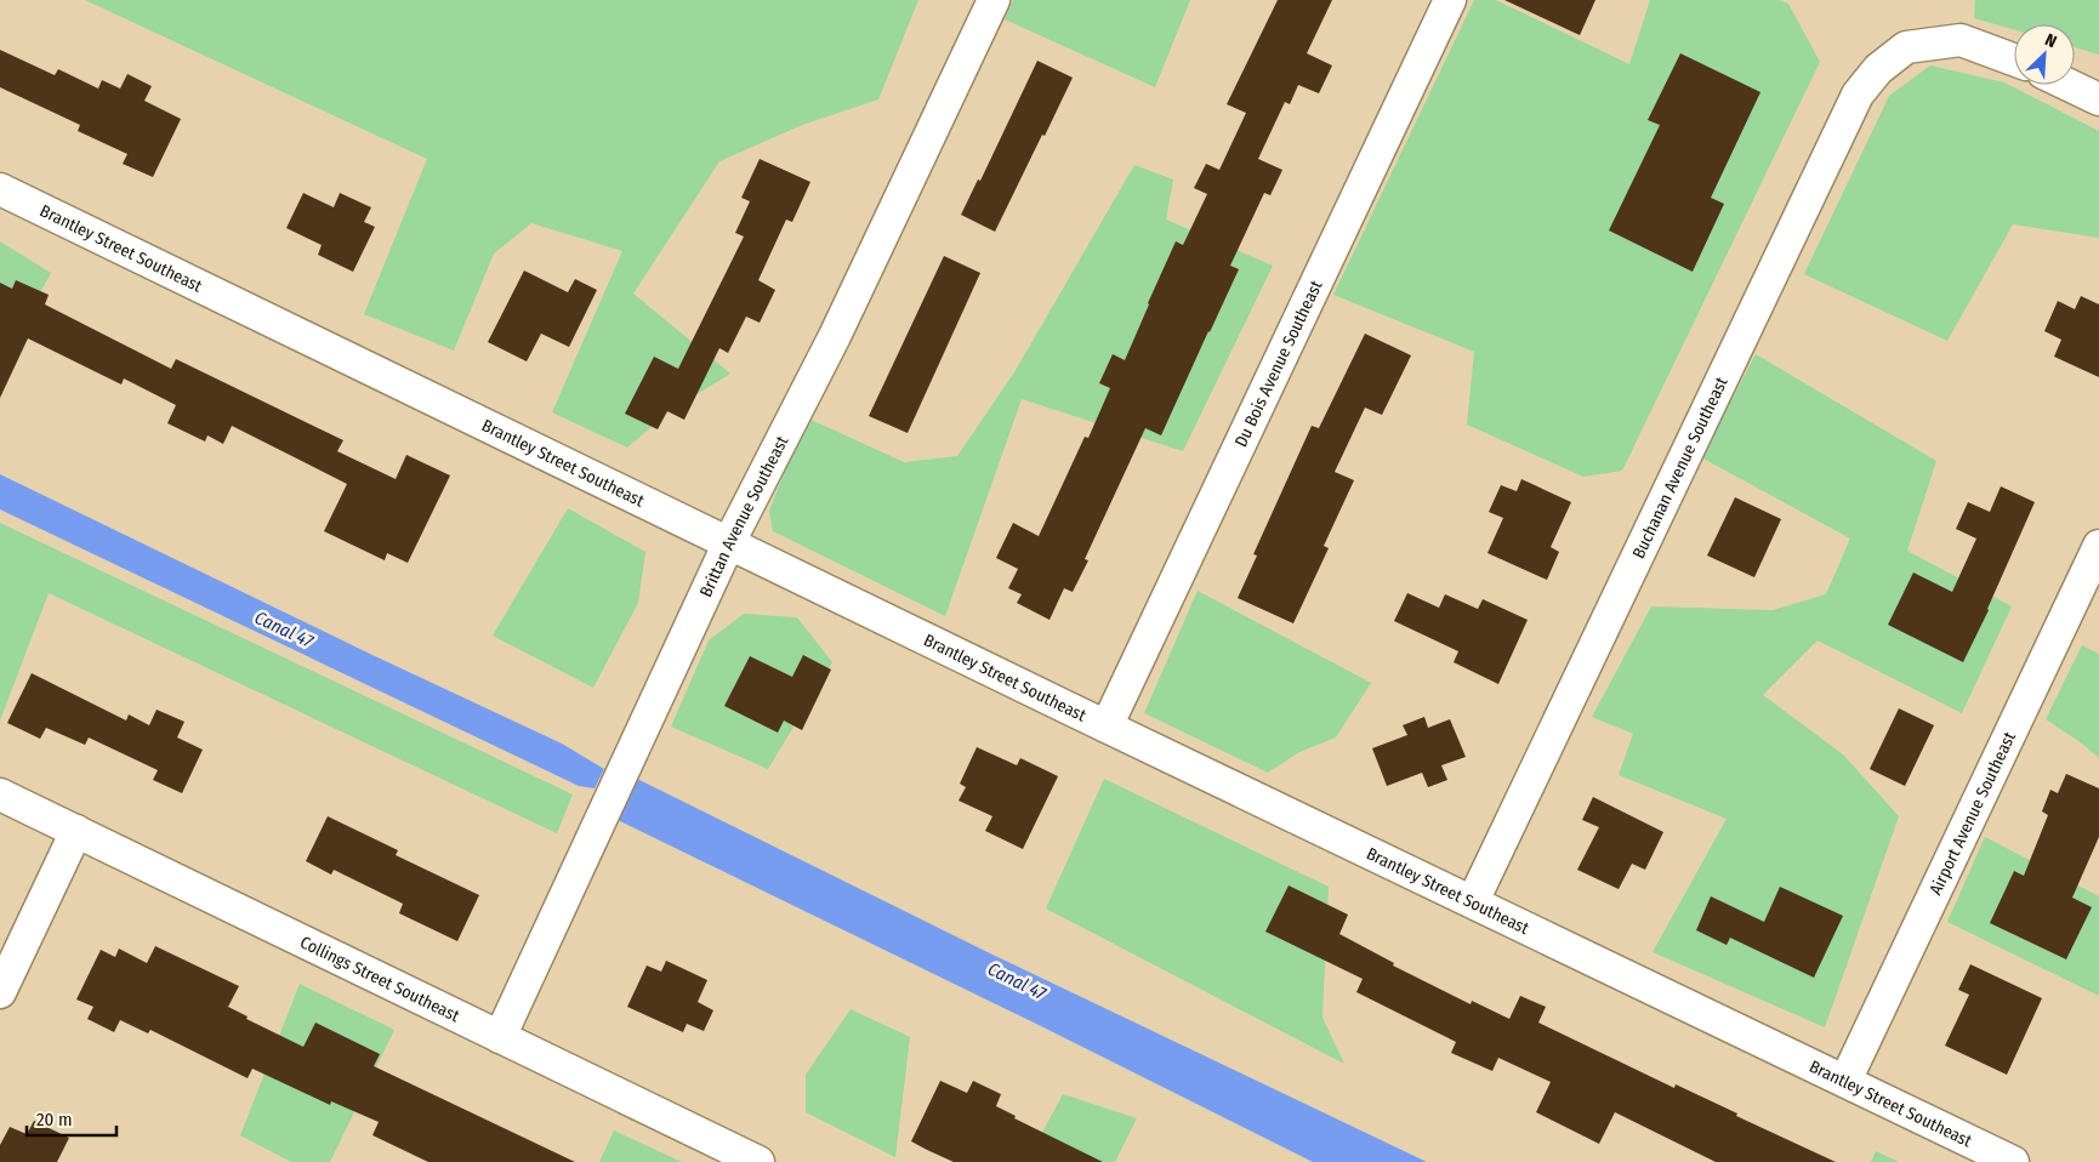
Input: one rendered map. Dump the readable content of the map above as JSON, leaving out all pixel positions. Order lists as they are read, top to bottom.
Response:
{
  "streets": {
    "street": [
      "Brantley Street Southeast",
      "Du Bois Avenue Southeast",
      "Buchanan Avenue Southeast",
      "Brittan Avenue Southeast",
      "Airport Avenue Southeast",
      "Collings Street Southeast"
    ]
  },
  "crossings": [
    ["Brantley Street Southeast", "Du Bois Avenue Southeast"],
    ["Brantley Street Southeast", "Buchanan Avenue Southeast"],
    ["Brantley Street Southeast", "Brittan Avenue Southeast"],
    ["Brantley Street Southeast", "Airport Avenue Southeast"],
    ["Brittan Avenue Southeast", "Collings Street Southeast"]
  ],
  "water": ["Canal 47"],
  "scale_bar": "20 m",
  "north": "top right"
}
